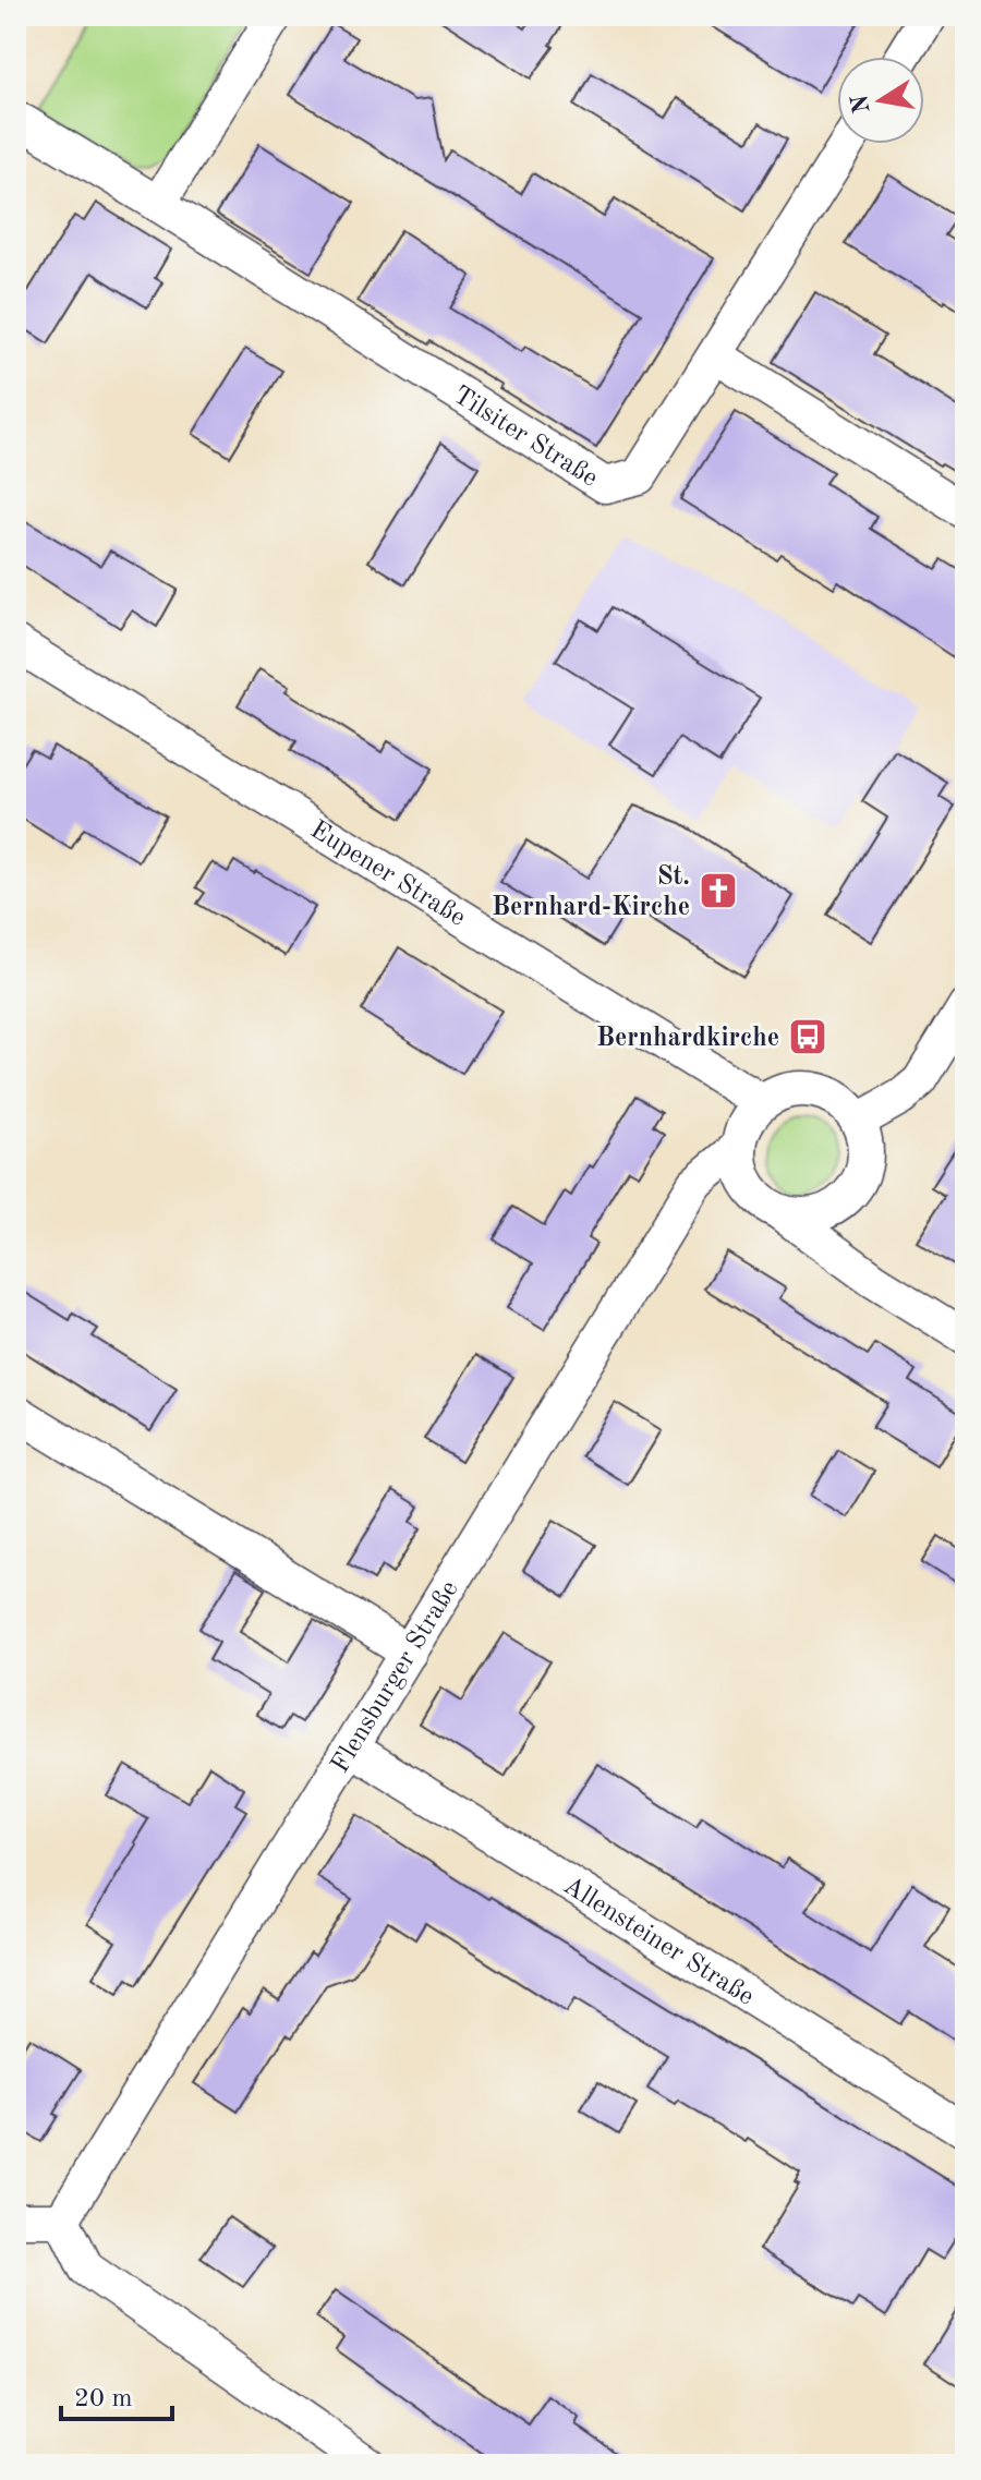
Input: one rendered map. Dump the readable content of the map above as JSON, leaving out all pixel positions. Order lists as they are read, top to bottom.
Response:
{
  "streets": {
    "street": [
      "Tilsiter Straße",
      "Eupener Straße",
      "Flensburger Straße",
      "Allensteiner Straße"
    ]
  },
  "crossings": [
    ["Eupener Straße", "Flensburger Straße"],
    ["Flensburger Straße", "Allensteiner Straße"]
  ],
  "places": {
    "church": ["St. Bernhard-Kirche"],
    "bus stop": ["Bernhardkirche"]
  },
  "scale_bar": "20 m",
  "north": "left"
}
